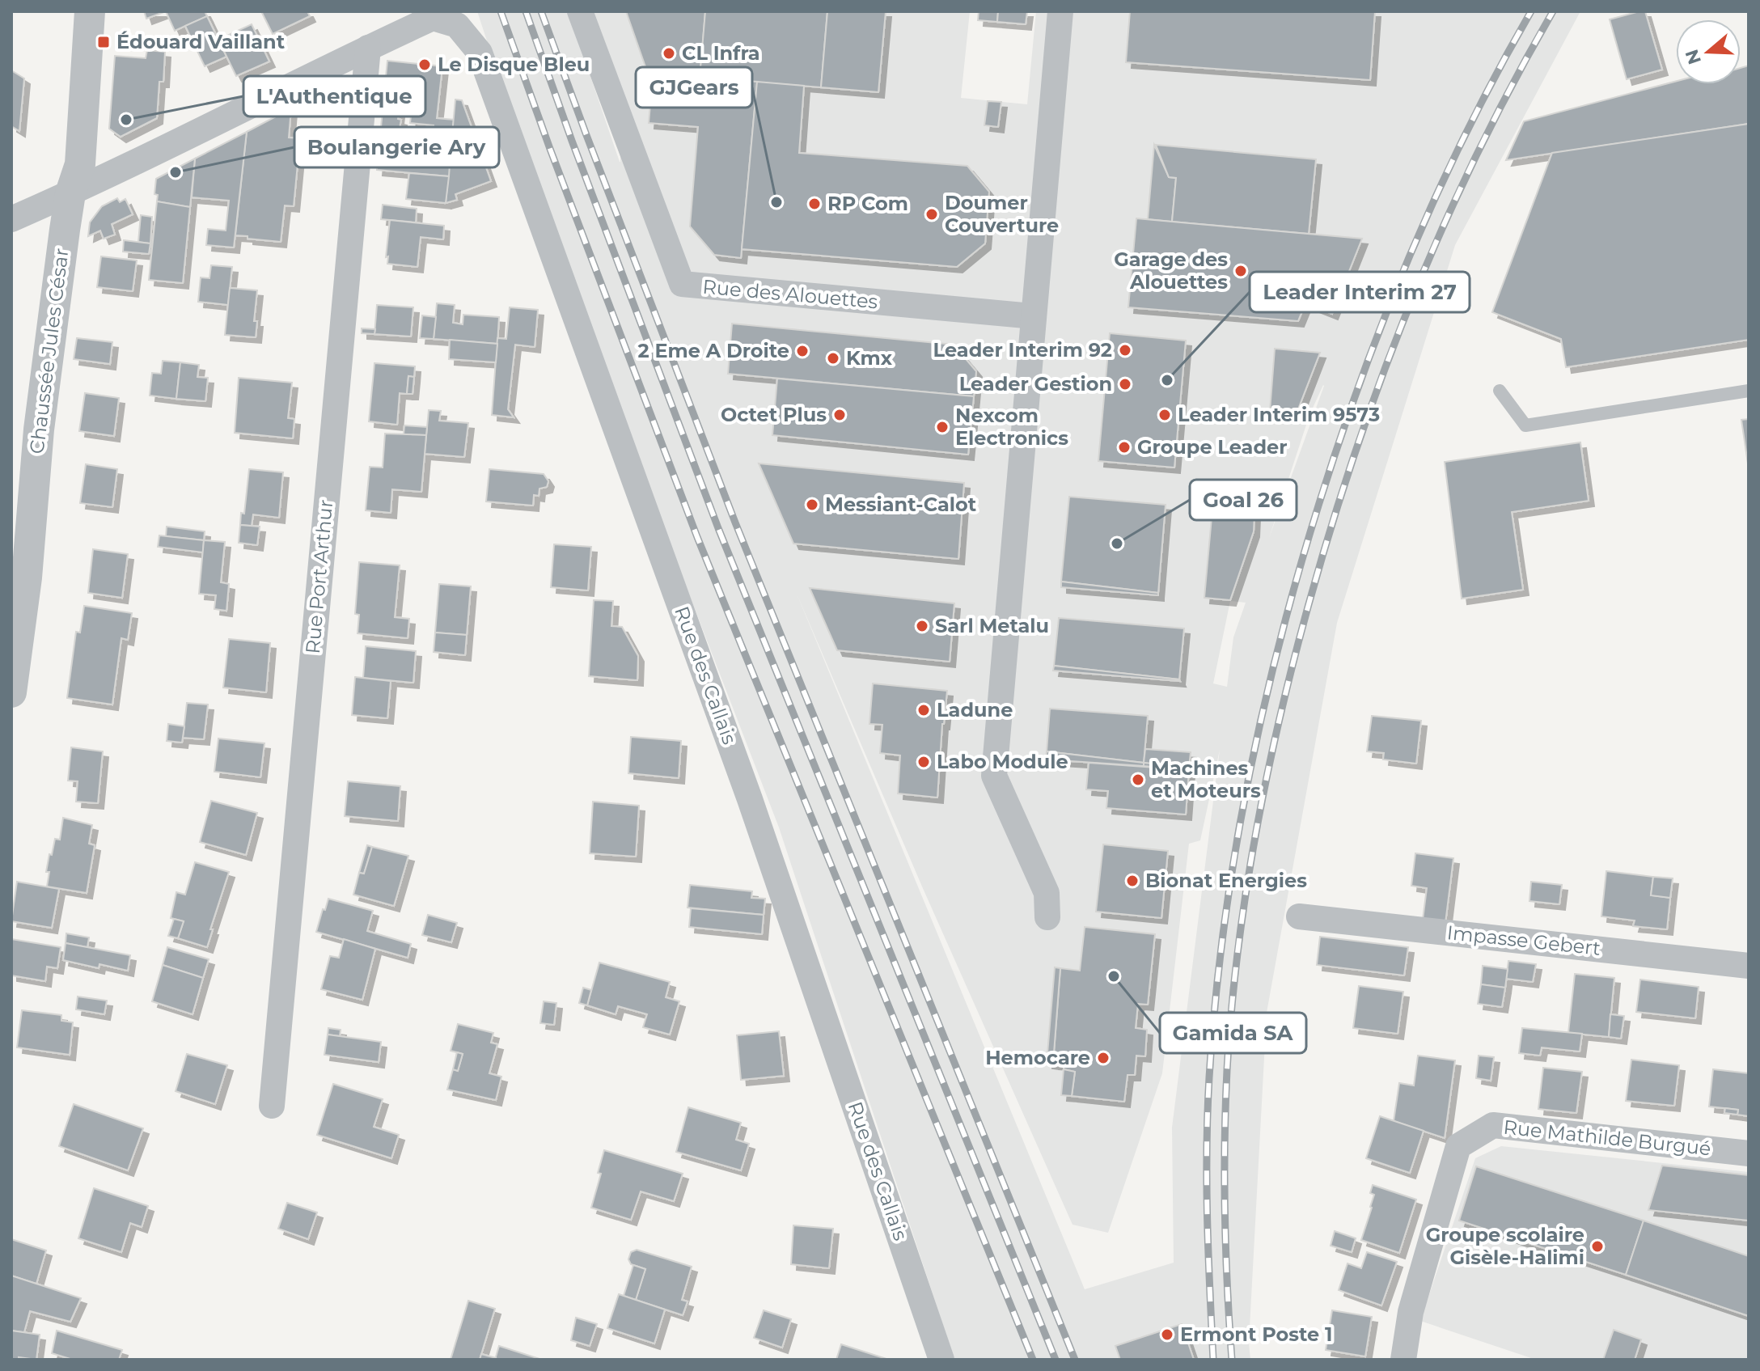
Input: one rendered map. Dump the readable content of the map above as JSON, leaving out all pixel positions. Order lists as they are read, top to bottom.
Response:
{
  "streets": {
    "street": [
      "Rue des Alouettes",
      "Chaussée Jules César",
      "Rue Port Arthur",
      "Rue des Callais",
      "Impasse Gebert",
      "Rue Mathilde Burgué"
    ]
  },
  "crossings": [
    ["Rue Port Arthur", "Rue des Callais"]
  ],
  "places": {
    "transit": ["Édouard Vaillant"],
    "other": [
      "CL Infra",
      "Le Disque Bleu",
      "L'Authentique",
      "Boulangerie Ary",
      "GJGears",
      "RP Com",
      "Doumer Couverture",
      "Garage des Alouettes",
      "Leader Interim 92",
      "2 Eme A Droite",
      "Kmx",
      "Leader Interim 27",
      "Leader Gestion",
      "Octet Plus",
      "Leader Interim 9573",
      "Nexcom Electronics",
      "Groupe Leader",
      "Messiant-Calot",
      "Goal 26",
      "Sarl Metalu",
      "Ladune",
      "Labo Module",
      "Machines et Moteurs",
      "Bionat Energies",
      "Gamida SA",
      "Hemocare",
      "Groupe scolaire Gisèle-Halimi",
      "Ermont Poste 1"
    ]
  },
  "north": "left"
}
